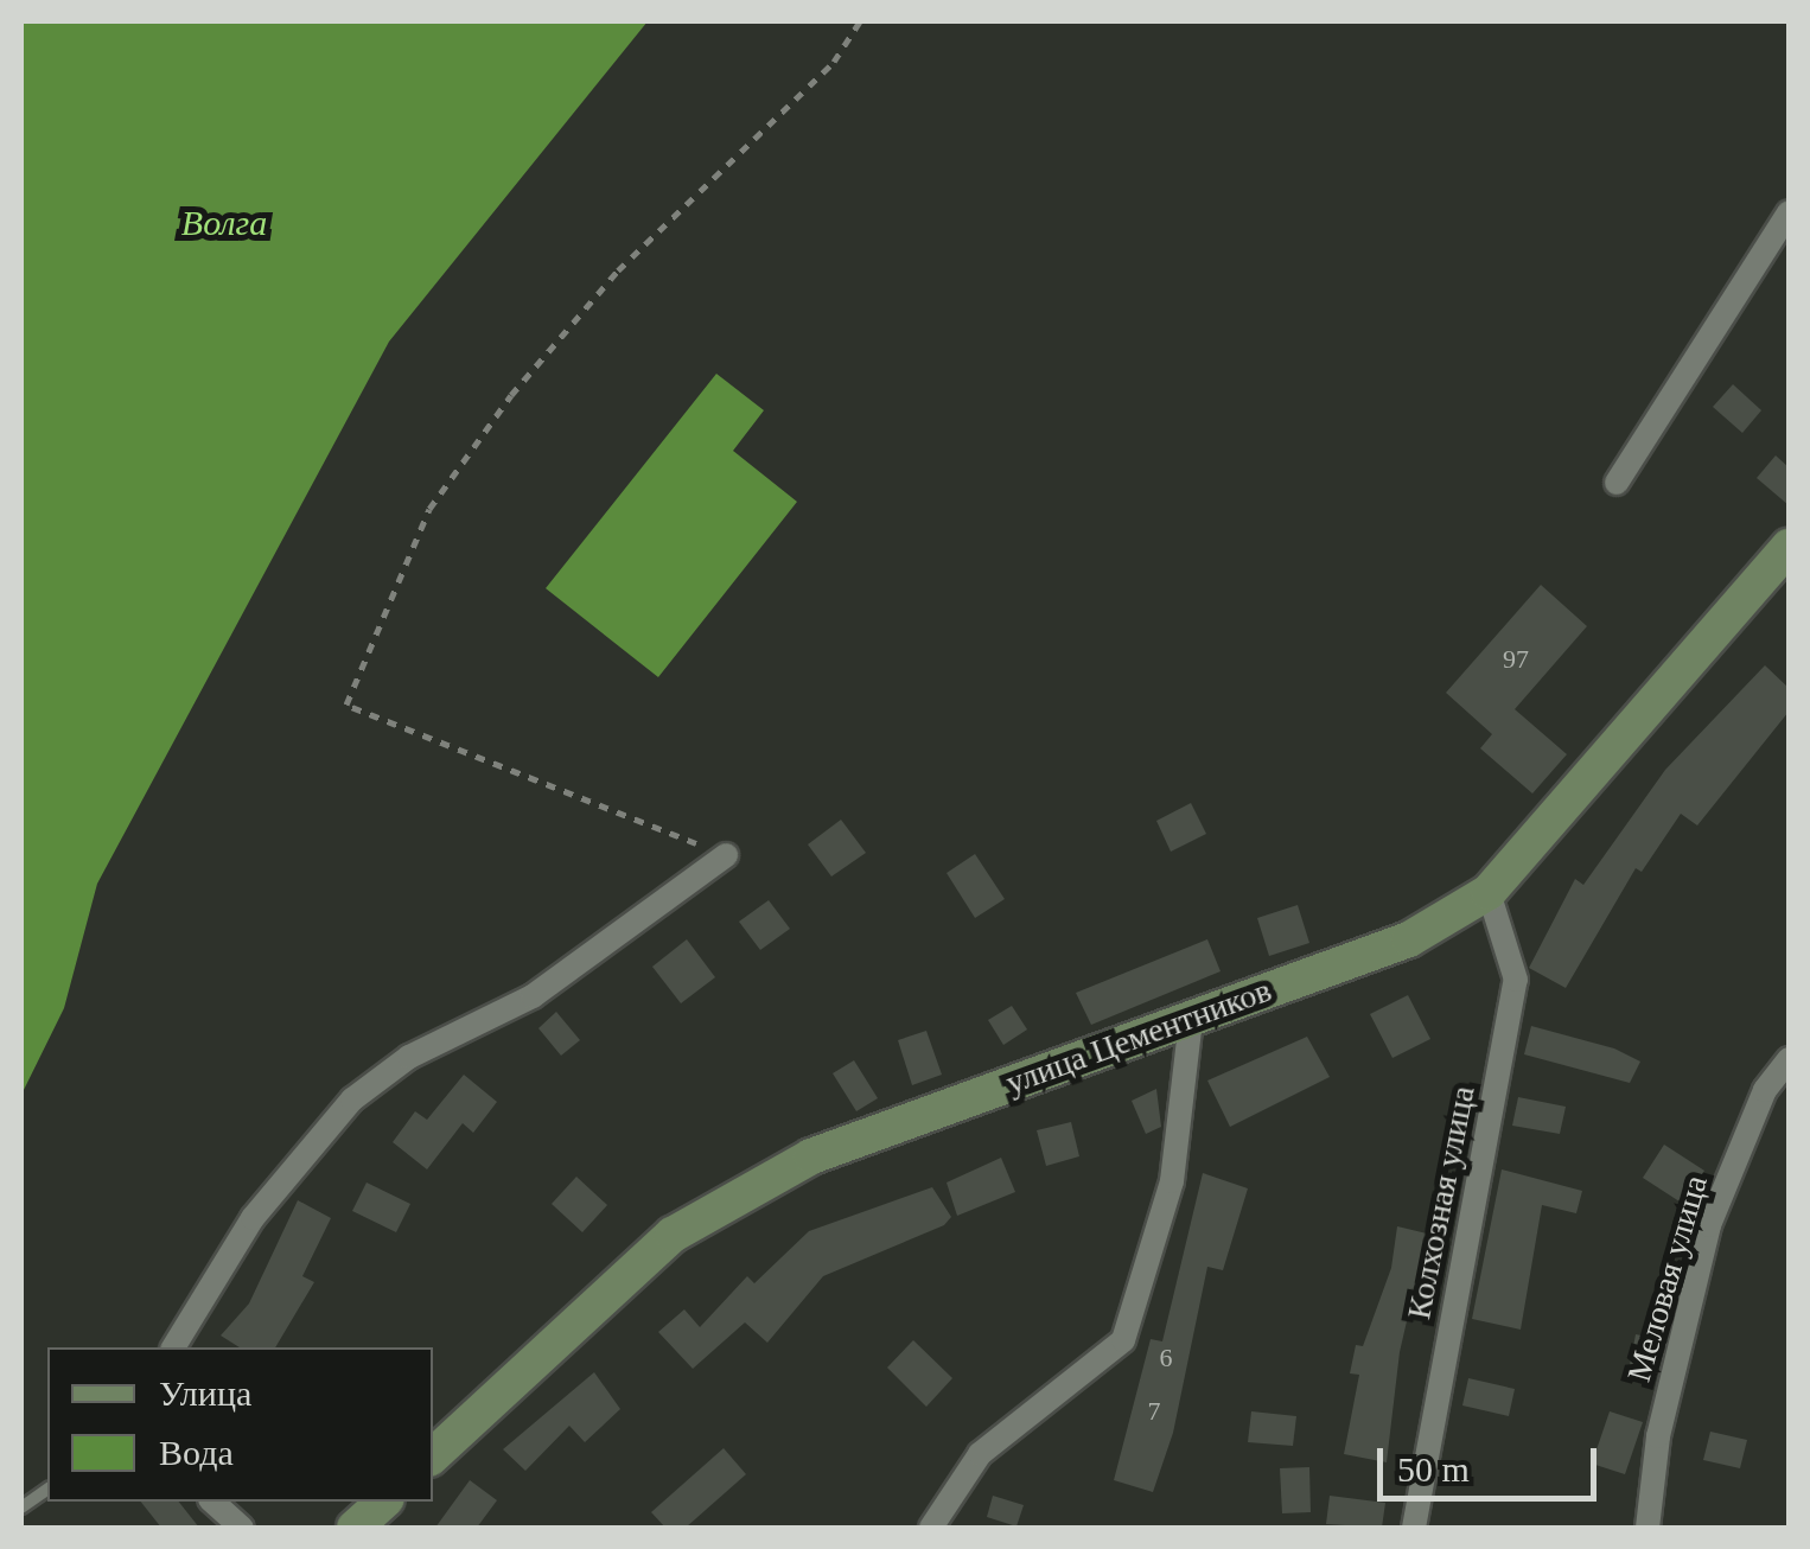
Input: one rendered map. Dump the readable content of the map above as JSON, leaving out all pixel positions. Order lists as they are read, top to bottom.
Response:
{
  "streets": {
    "street": ["улица Цементников", "Колхозная улица", "Меловая улица"]
  },
  "crossings": [
    ["улица Цементников", "Колхозная улица"]
  ],
  "water": ["Волга"],
  "house_numbers": ["97", "6", "7"],
  "legend": ["Улица", "Вода"],
  "scale_bar": "50 m"
}
